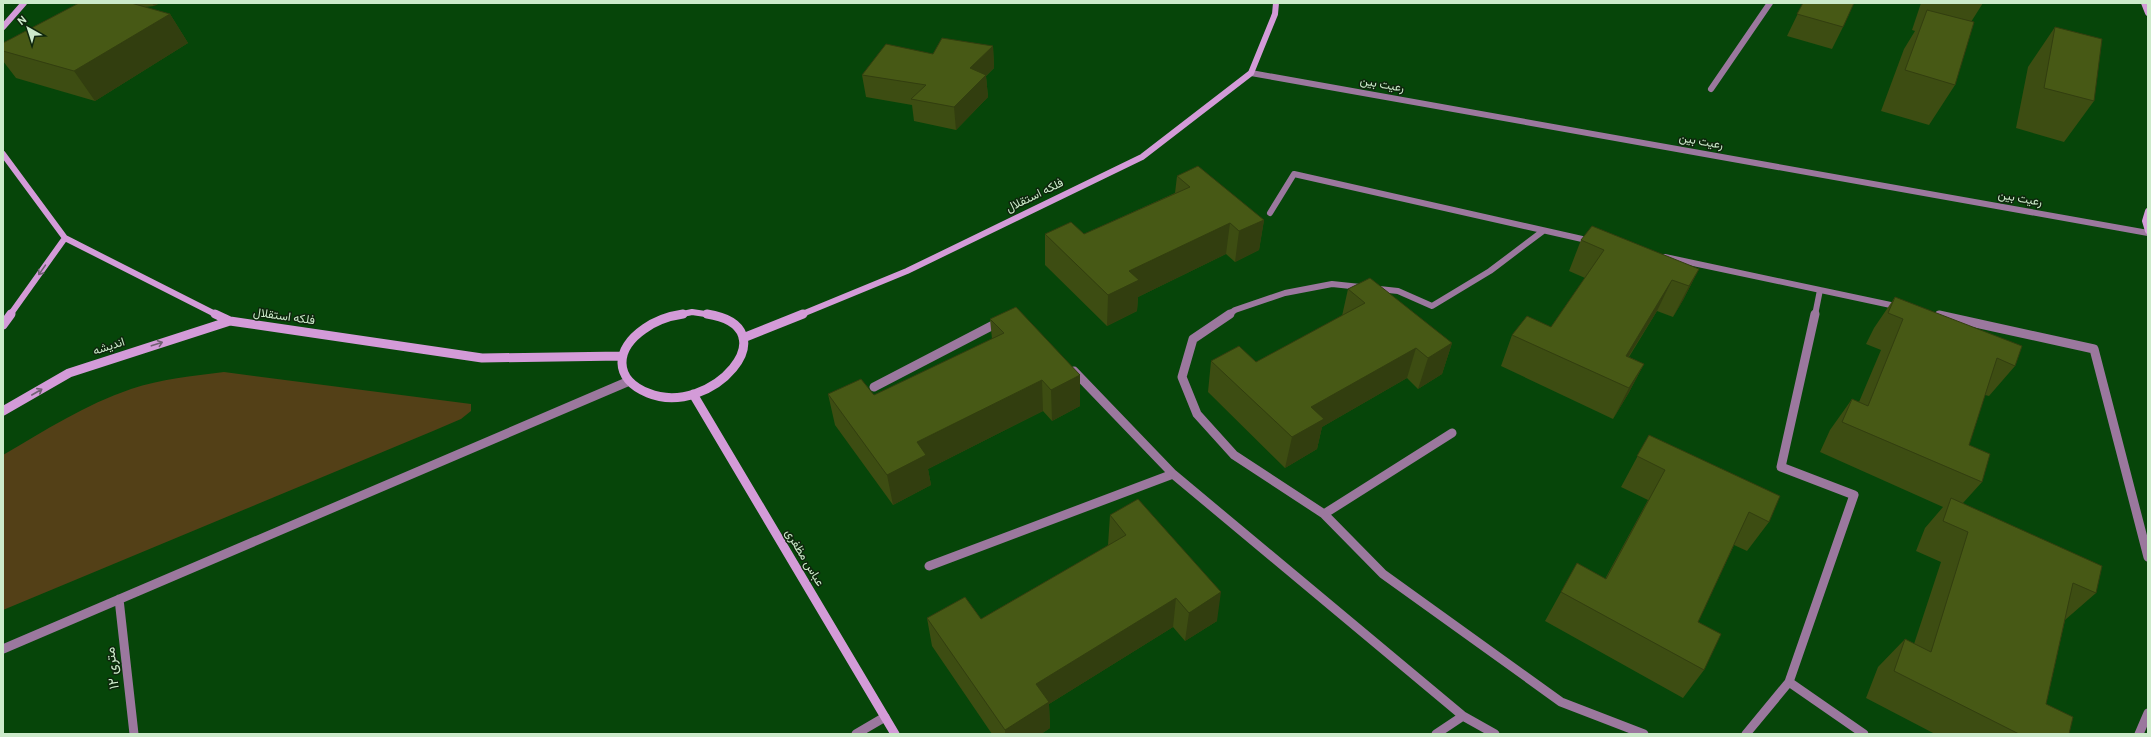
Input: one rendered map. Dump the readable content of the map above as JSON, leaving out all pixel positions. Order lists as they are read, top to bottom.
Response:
{
  "streets": {
    "main road": ["فلکه استقلال", "اندیشه", "عباس مظفری"],
    "street": ["رعیت بین", "۱۲ متری"]
  },
  "crossings": [
    ["رعیت بین", "فلکه استقلال"],
    ["فلکه استقلال", "اندیشه"],
    ["فلکه استقلال", "عباس مظفری"]
  ],
  "one_way": ["اندیشه"],
  "north": "top left"
}
